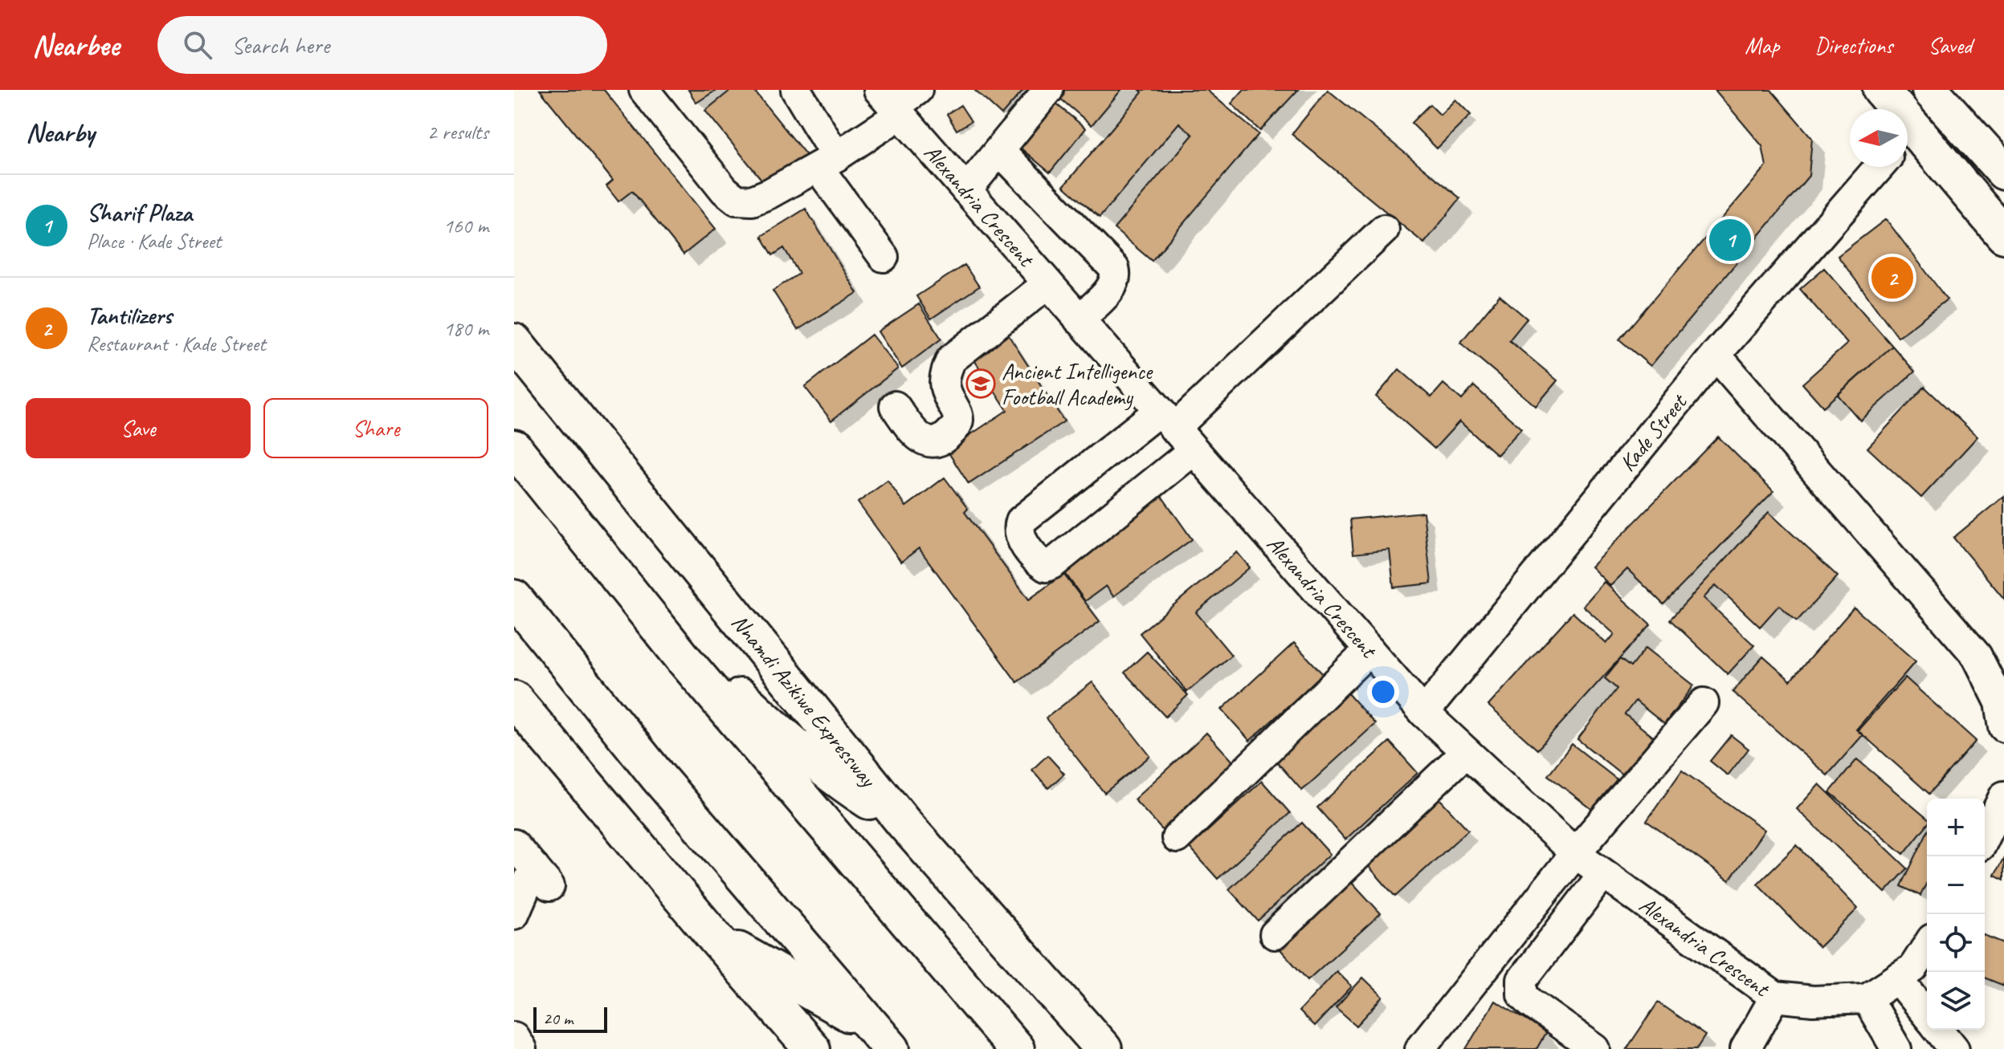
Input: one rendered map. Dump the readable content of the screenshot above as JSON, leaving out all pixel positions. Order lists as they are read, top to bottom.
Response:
{
  "streets": {
    "main road": ["Nnamdi Azikiwe Expressway"],
    "street": ["Alexandria Crescent", "Kade Street"]
  },
  "crossings": [
    ["Alexandria Crescent", "Kade Street"]
  ],
  "places": {
    "school or university": ["Ancient Intelligence Football Academy"]
  },
  "scale_bar": "20 m",
  "north": "left",
  "page": {
    "header": "Nearbee",
    "search": "Search here",
    "nav": ["Map", "Directions", "Saved"],
    "heading": ["Nearby", "2 results"],
    "list": [
      {
        "mark": "1",
        "name": "Sharif Plaza",
        "note": "Place · Kade Street",
        "value": "160 m"
      },
      {
        "mark": "2",
        "name": "Tantilizers",
        "note": "Restaurant · Kade Street",
        "value": "180 m"
      }
    ],
    "pins": ["1", "2"],
    "buttons": ["Save", "Share"],
    "map_buttons": ["+", "−"],
    "scale": "20 m"
  }
}
